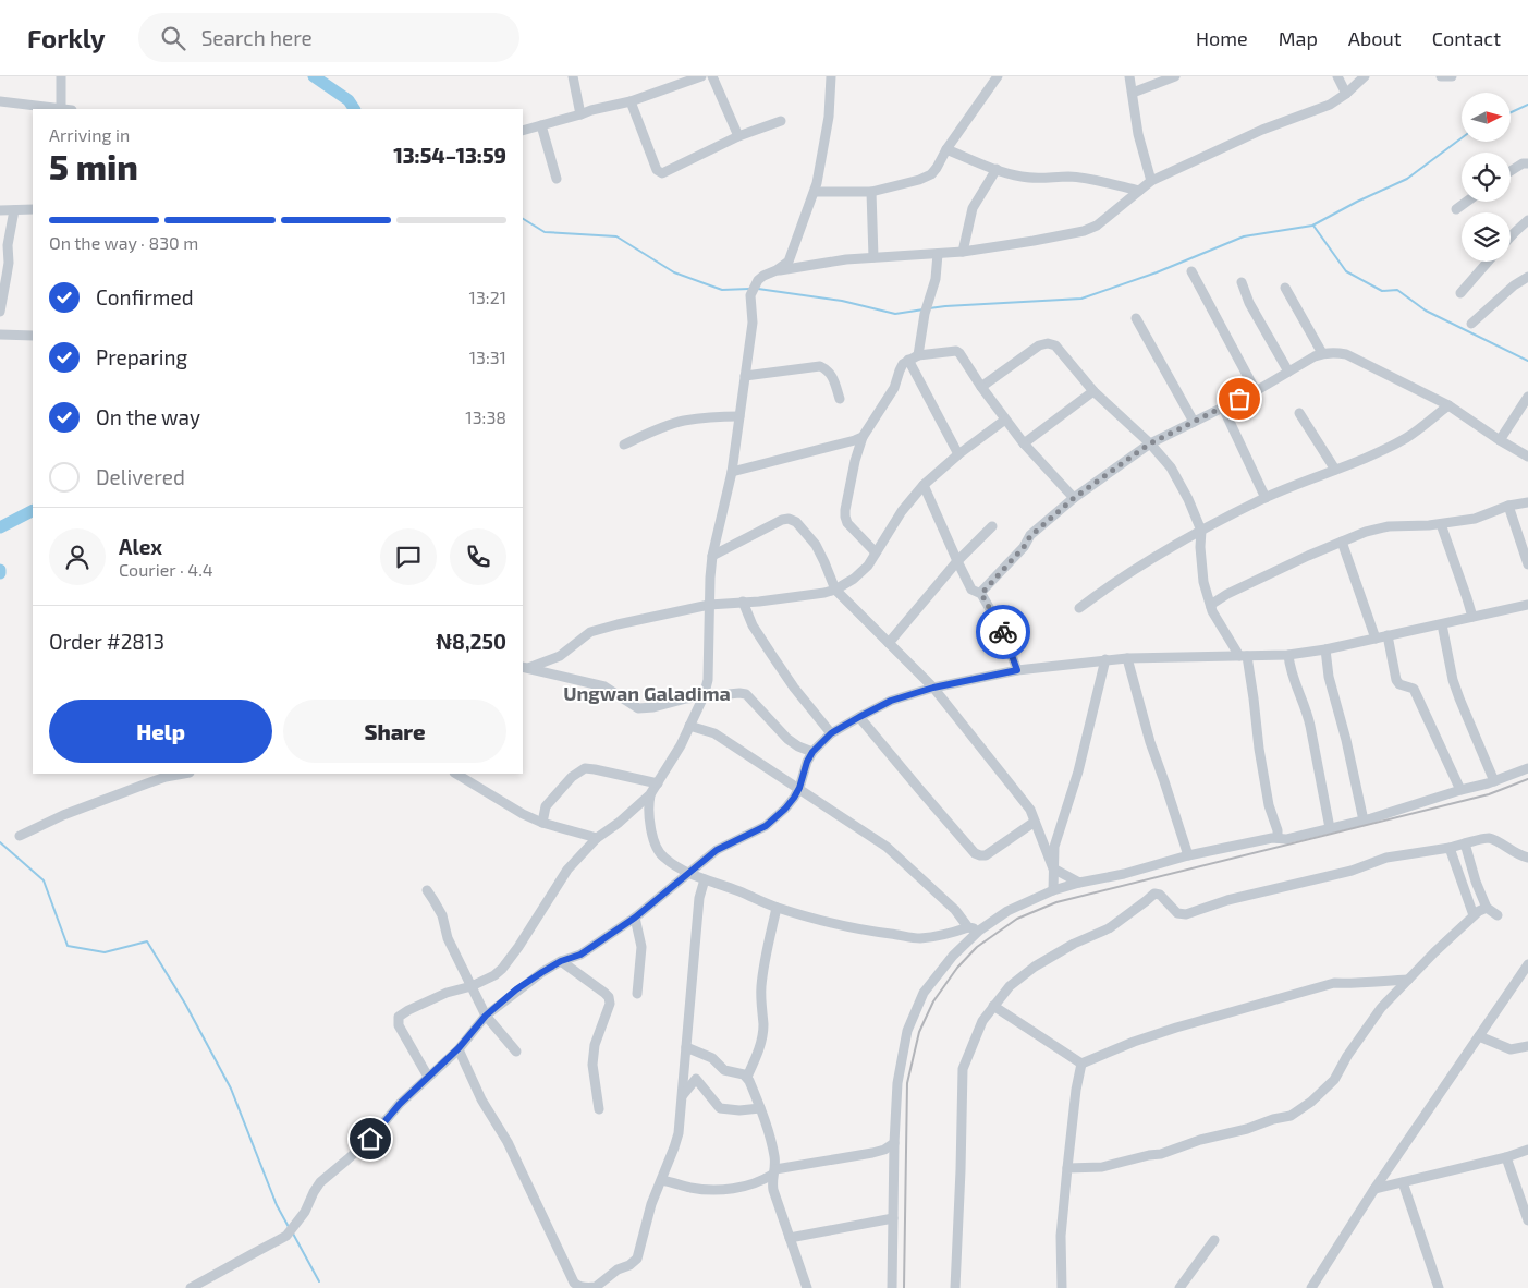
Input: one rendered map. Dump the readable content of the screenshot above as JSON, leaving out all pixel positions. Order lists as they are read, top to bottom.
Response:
{
  "districts": ["Ungwan Galadima"],
  "north": "right",
  "page": {
    "header": "Forkly",
    "search": "Search here",
    "nav": [
      "Home",
      "Map",
      "About",
      "Contact"
    ],
    "heading": ["5 min", "Arriving in", "13:54–13:59"],
    "panel": [
      "Alex",
      "Courier · 4.4",
      "Order #2813",
      "₦8,250"
    ],
    "bar": "On the way · 830 m",
    "list": [
      ["Confirmed", "13:21"],
      ["Preparing", "13:31"],
      ["On the way", "13:38"],
      "Delivered"
    ],
    "buttons": ["Help", "Share"]
  }
}
